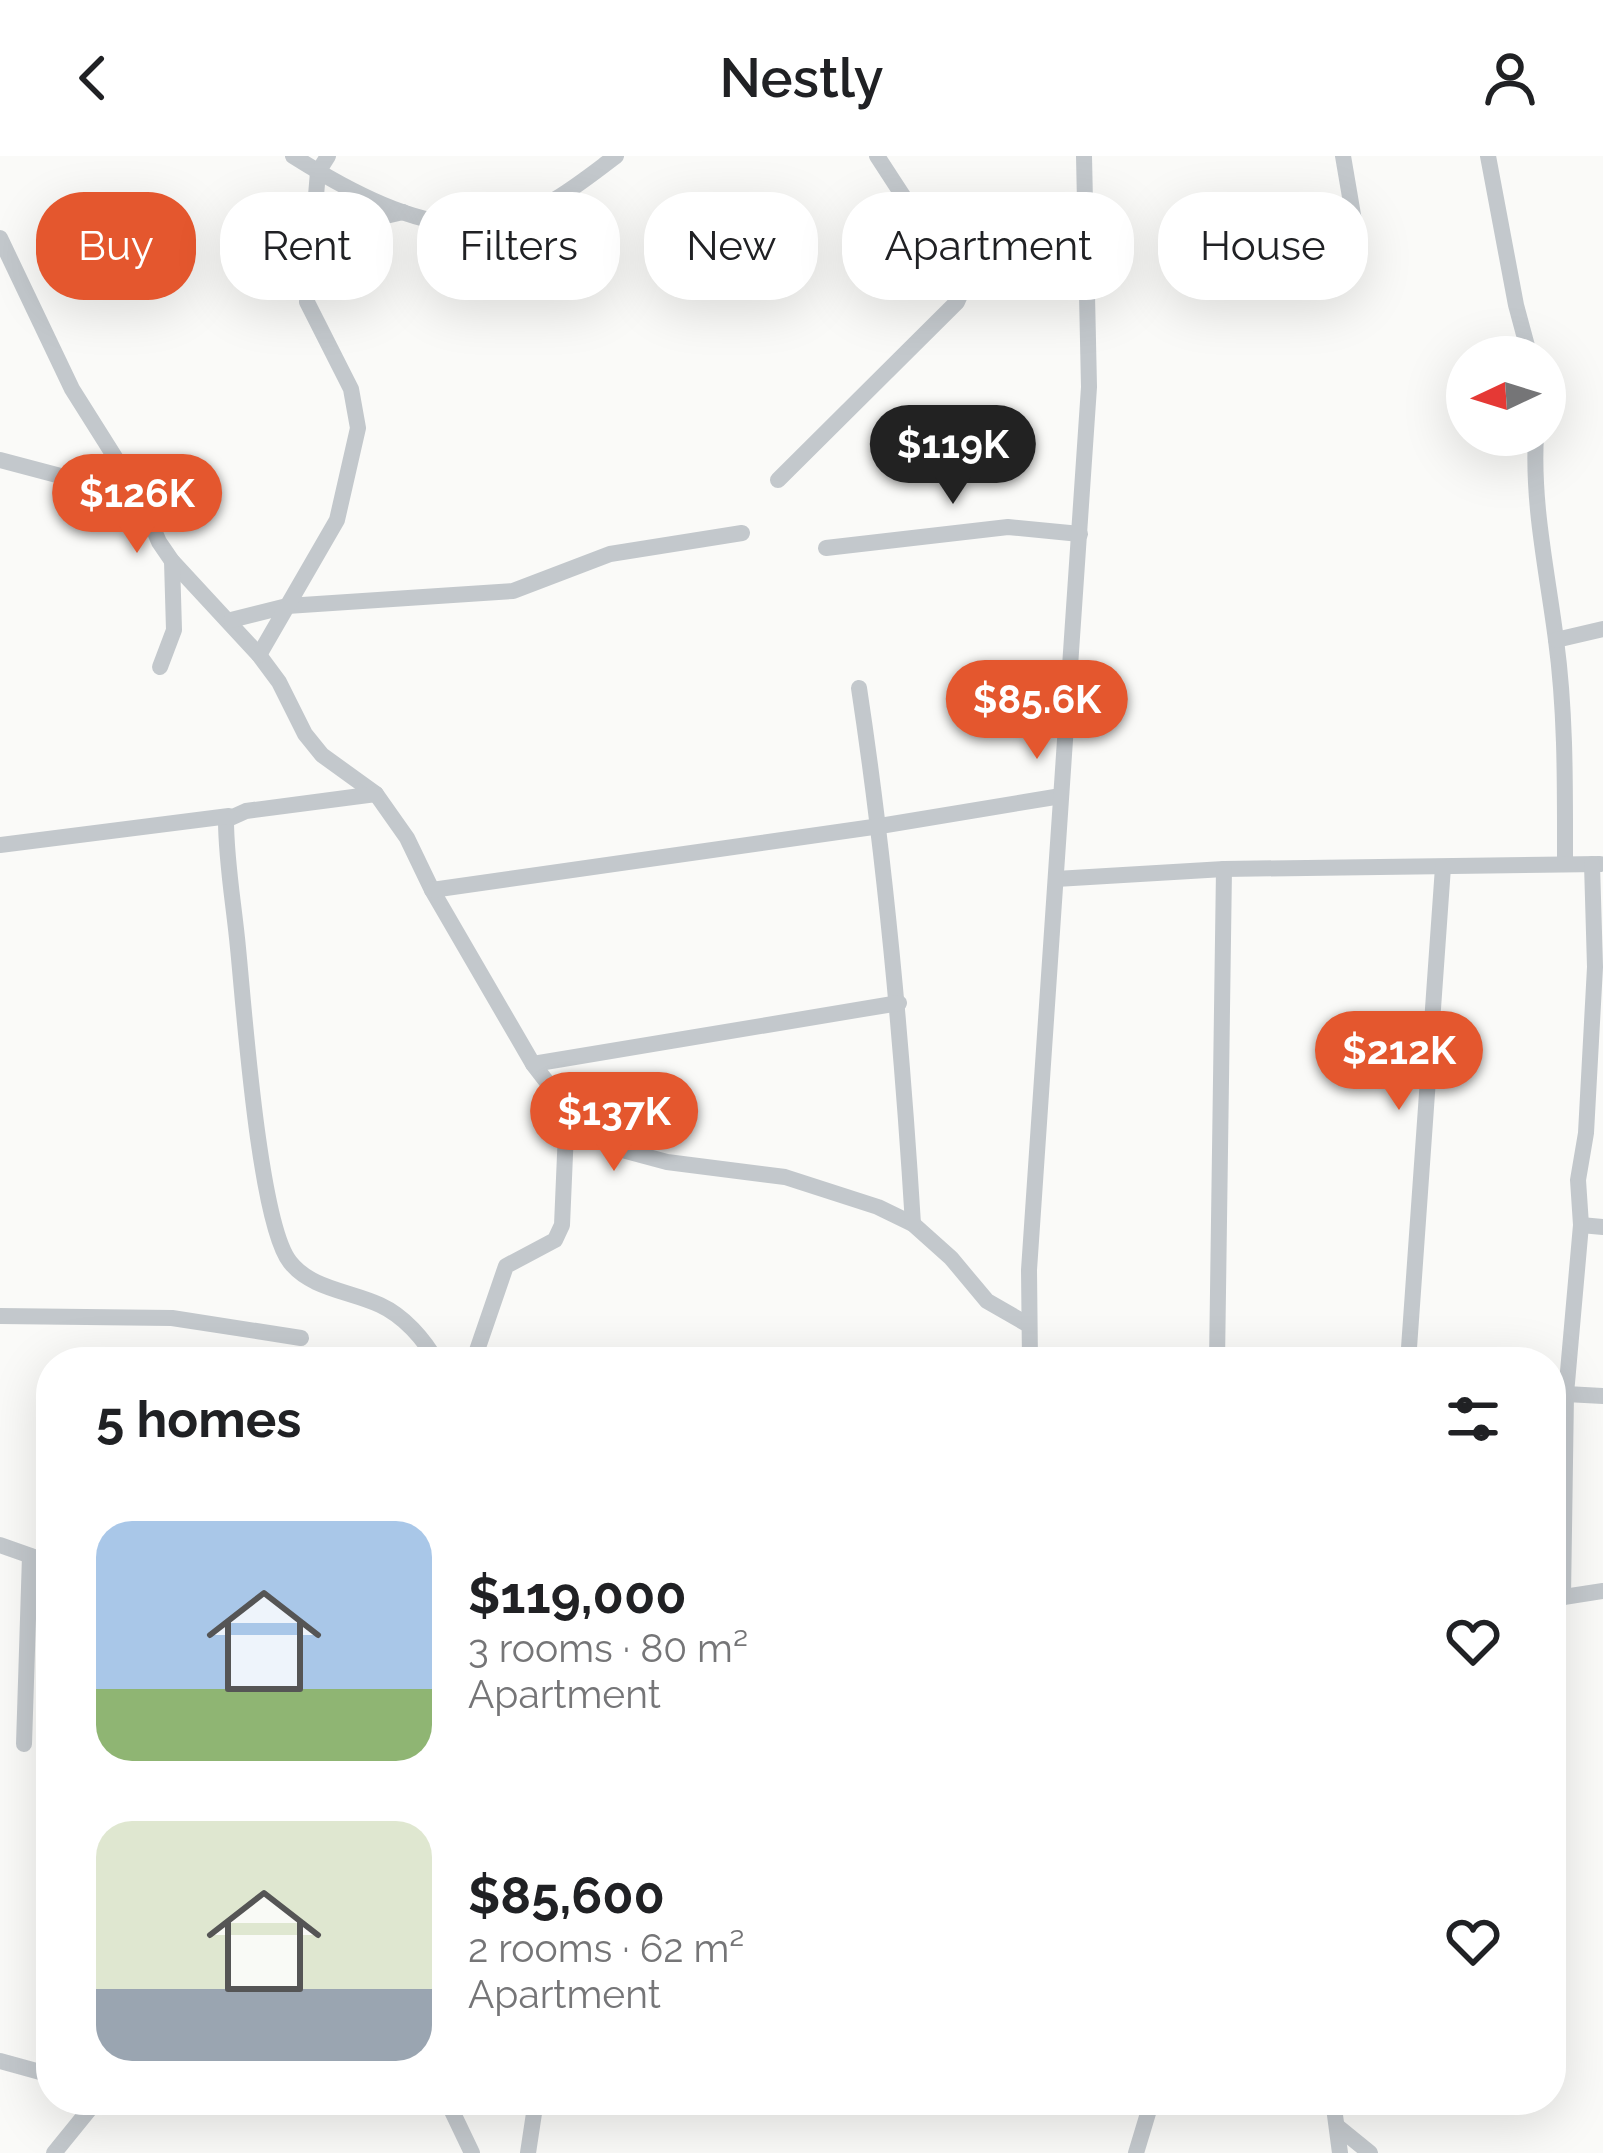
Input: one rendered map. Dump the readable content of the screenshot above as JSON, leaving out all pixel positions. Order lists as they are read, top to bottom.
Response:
{
  "north": "left",
  "page": {
    "header": "Nestly",
    "chip": [
      "Buy",
      "Rent",
      "Filters",
      "New",
      "Apartment",
      "House"
    ],
    "price": [
      "$119K",
      "$126K",
      "$85.6K",
      "$212K",
      "$137K"
    ],
    "heading": "5 homes",
    "list": [
      {
        "name": "$119,000",
        "note": "3 rooms · 80 m² · Apartment"
      },
      {
        "name": "$85,600",
        "note": "2 rooms · 62 m² · Apartment"
      }
    ]
  }
}
